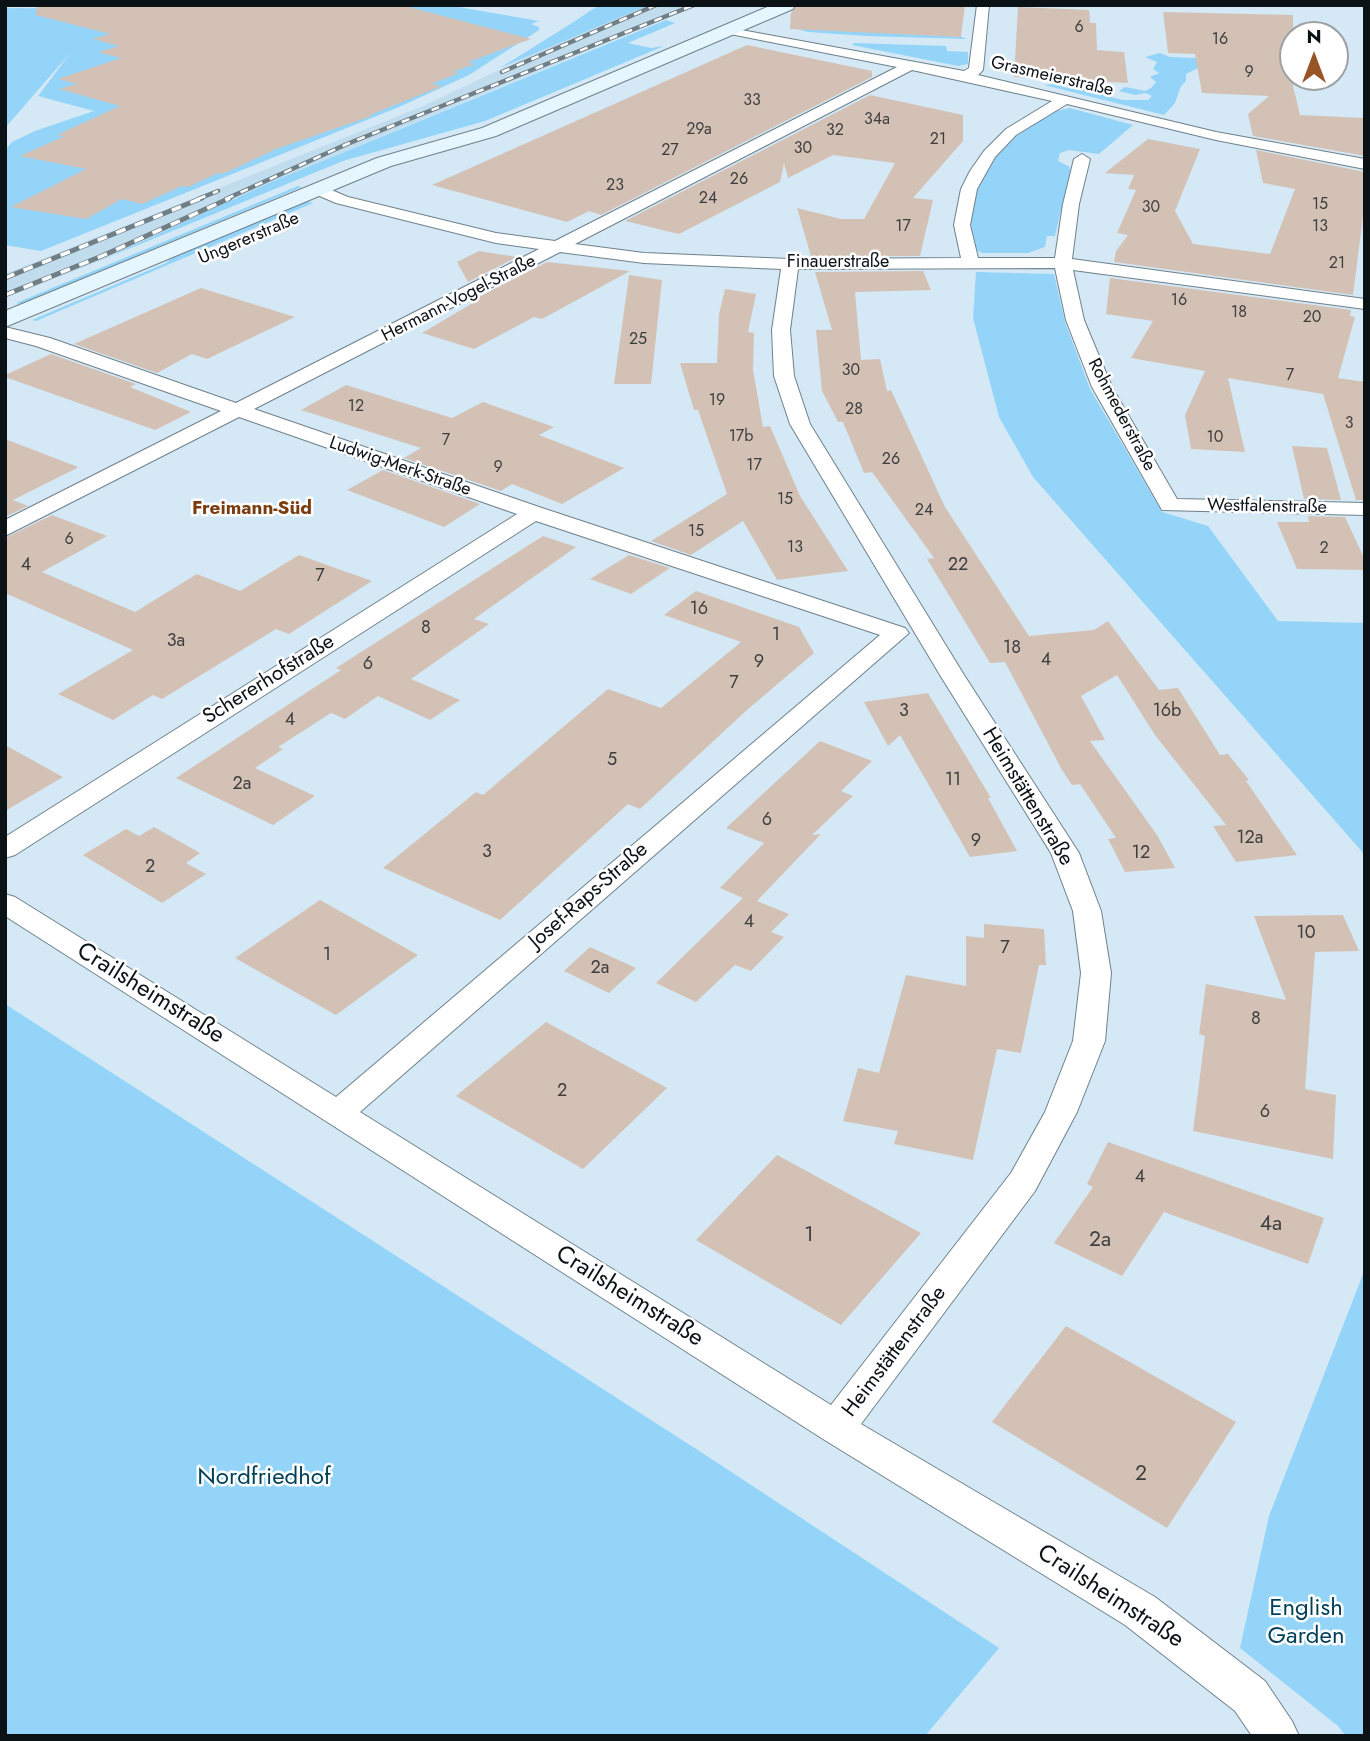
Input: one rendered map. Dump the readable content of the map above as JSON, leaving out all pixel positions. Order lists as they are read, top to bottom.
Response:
{
  "streets": {
    "main road": ["Ungererstraße"],
    "street": [
      "Grasmeierstraße",
      "Finauerstraße",
      "Hermann-Vogel-Straße",
      "Rohmederstraße",
      "Ludwig-Merk-Straße",
      "Westfalenstraße",
      "Schererhofstraße",
      "Heimstättenstraße",
      "Josef-Raps-Straße",
      "Crailsheimstraße"
    ]
  },
  "crossings": [
    ["Grasmeierstraße", "Ungererstraße"],
    ["Grasmeierstraße", "Hermann-Vogel-Straße"],
    ["Ungererstraße", "Finauerstraße"],
    ["Ungererstraße", "Ludwig-Merk-Straße"],
    ["Finauerstraße", "Hermann-Vogel-Straße"],
    ["Finauerstraße", "Rohmederstraße"],
    ["Finauerstraße", "Heimstättenstraße"],
    ["Hermann-Vogel-Straße", "Ludwig-Merk-Straße"],
    ["Rohmederstraße", "Westfalenstraße"],
    ["Ludwig-Merk-Straße", "Schererhofstraße"],
    ["Ludwig-Merk-Straße", "Josef-Raps-Straße"],
    ["Heimstättenstraße", "Crailsheimstraße"],
    ["Josef-Raps-Straße", "Crailsheimstraße"]
  ],
  "districts": ["Freimann-Süd"],
  "parks": ["Nordfriedhof", "English Garden"],
  "house_numbers": [
    "6",
    "16",
    "9",
    "33",
    "34a",
    "29a",
    "32",
    "21",
    "30",
    "27",
    "26",
    "23",
    "24",
    "15",
    "30",
    "17",
    "13",
    "21",
    "16",
    "18",
    "20",
    "25",
    "30",
    "7",
    "19",
    "12",
    "28",
    "3",
    "17b",
    "10",
    "7",
    "26",
    "17",
    "9",
    "15",
    "24",
    "15",
    "6",
    "13",
    "2",
    "4",
    "22",
    "7",
    "16",
    "8",
    "1",
    "3a",
    "18",
    "4",
    "9",
    "6",
    "7",
    "3",
    "16b",
    "4",
    "5",
    "11",
    "2a",
    "6",
    "12a",
    "9",
    "3",
    "12",
    "2",
    "4",
    "10",
    "7",
    "1",
    "2a",
    "8",
    "2",
    "6",
    "4",
    "4a",
    "1",
    "2a",
    "2"
  ],
  "north": "top"
}
